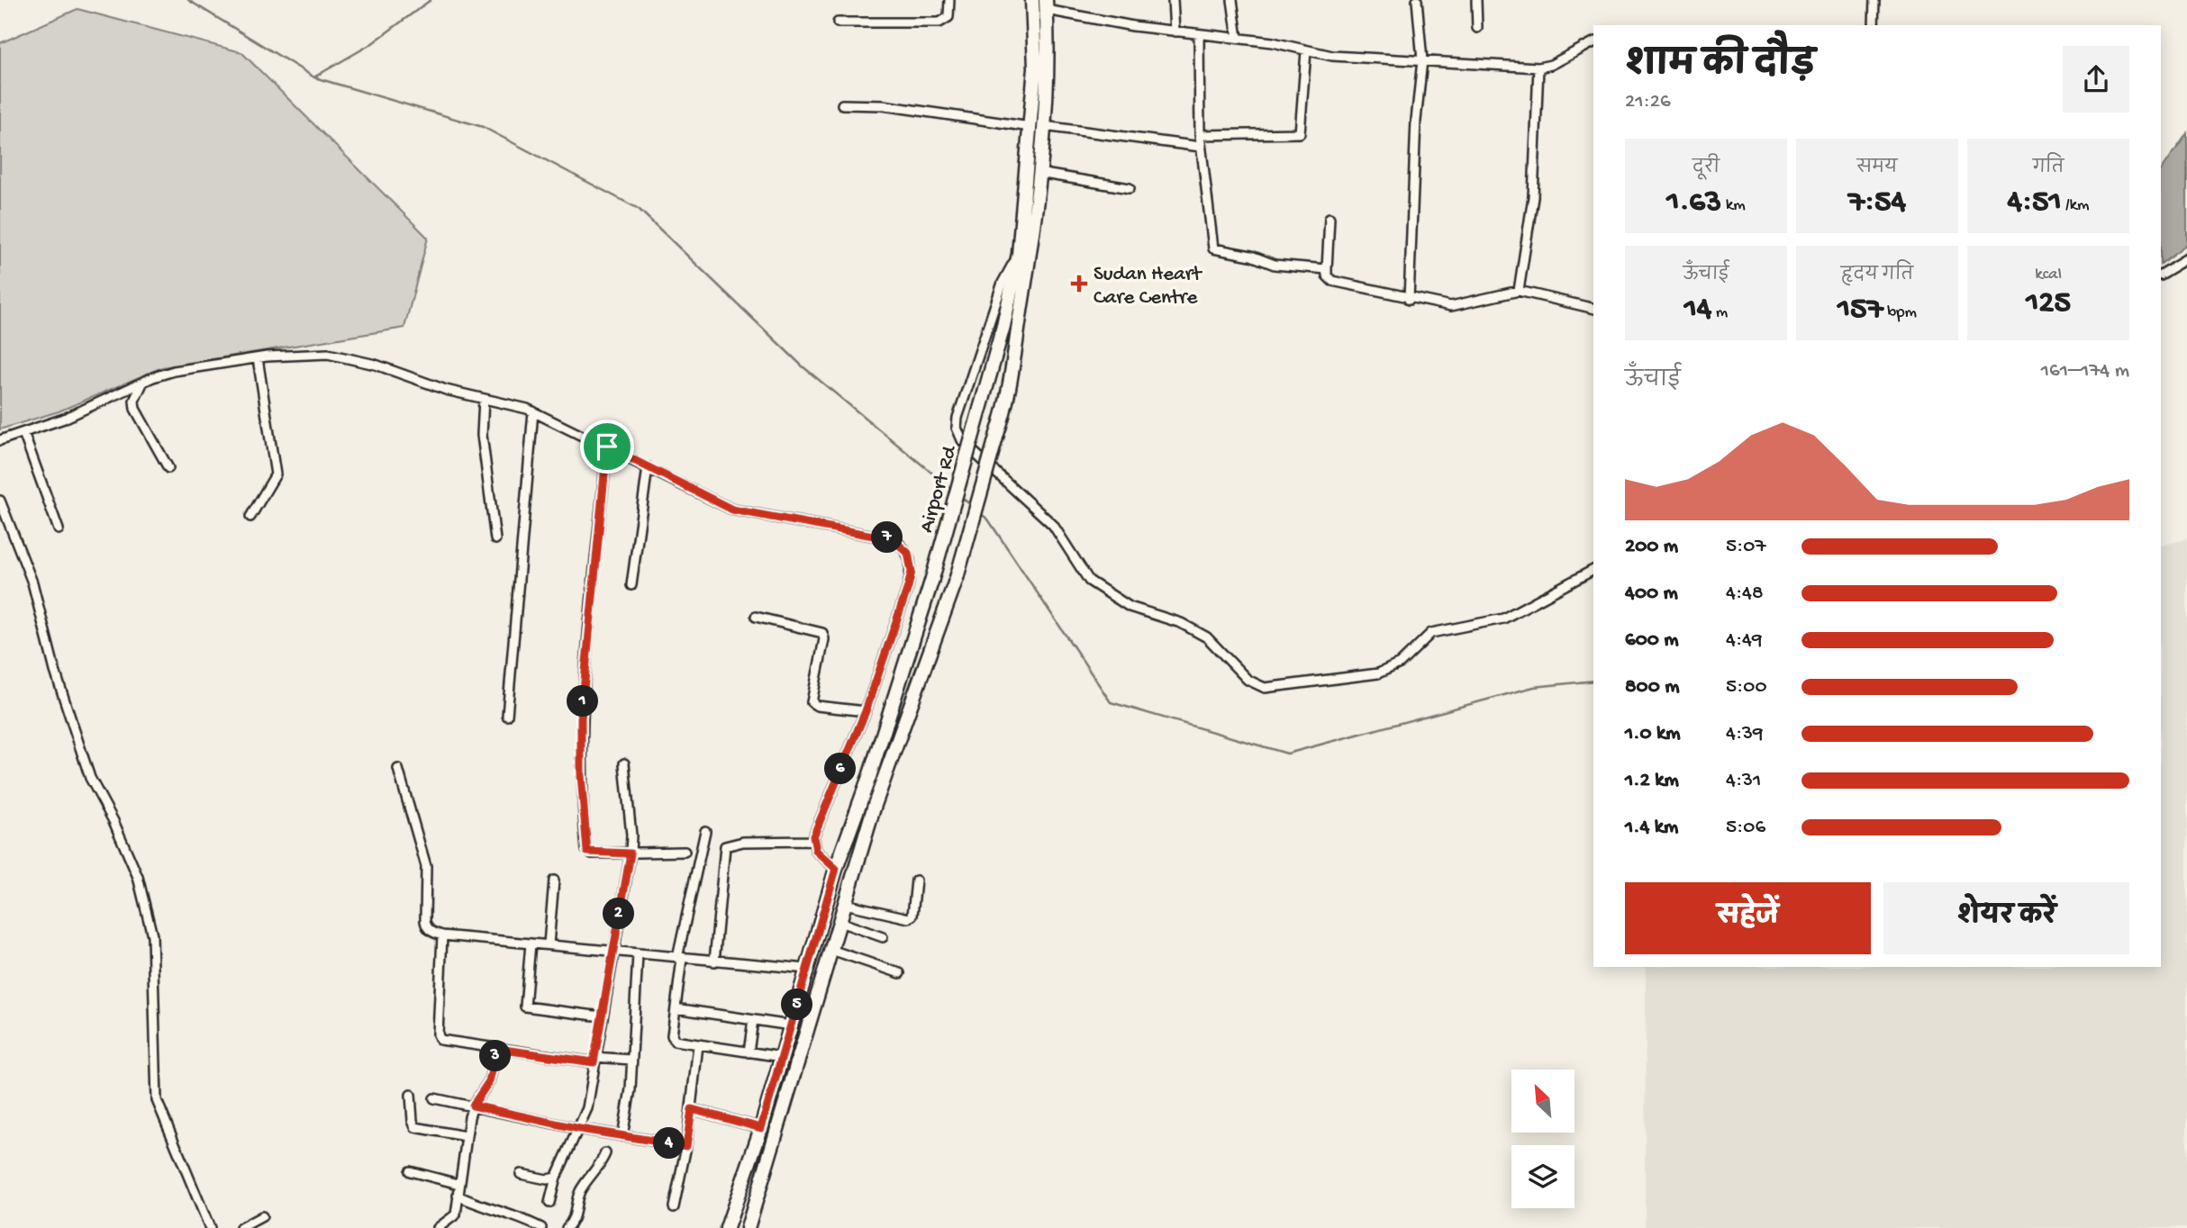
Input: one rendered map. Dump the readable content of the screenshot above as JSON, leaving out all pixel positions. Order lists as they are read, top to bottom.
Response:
{
  "streets": {
    "main road": ["Airport Rd"]
  },
  "places": {
    "health": ["Sudan Heart Care Centre"]
  },
  "north": "top left",
  "page": {
    "heading": ["शाम की दौड़", "21:26"],
    "stats": [
      ["दूरी", "1.63 km"],
      ["समय", "7:54"],
      ["गति", "4:51 /km"],
      ["ऊँचाई", "14 m"],
      ["हृदय गति", "157 bpm"],
      ["kcal", "125"]
    ],
    "chart": ["ऊँचाई", "161–174 m"],
    "pins": [
      "7",
      "1",
      "6",
      "2",
      "5",
      "3",
      "4"
    ],
    "list": [
      {
        "name": "200 m",
        "note": "5:07"
      },
      {
        "name": "400 m",
        "note": "4:48"
      },
      {
        "name": "600 m",
        "note": "4:49"
      },
      {
        "name": "800 m",
        "note": "5:00"
      },
      {
        "name": "1.0 km",
        "note": "4:39"
      },
      {
        "name": "1.2 km",
        "note": "4:31"
      },
      {
        "name": "1.4 km",
        "note": "5:06"
      }
    ],
    "buttons": ["सहेजें", "शेयर करें"]
  }
}
